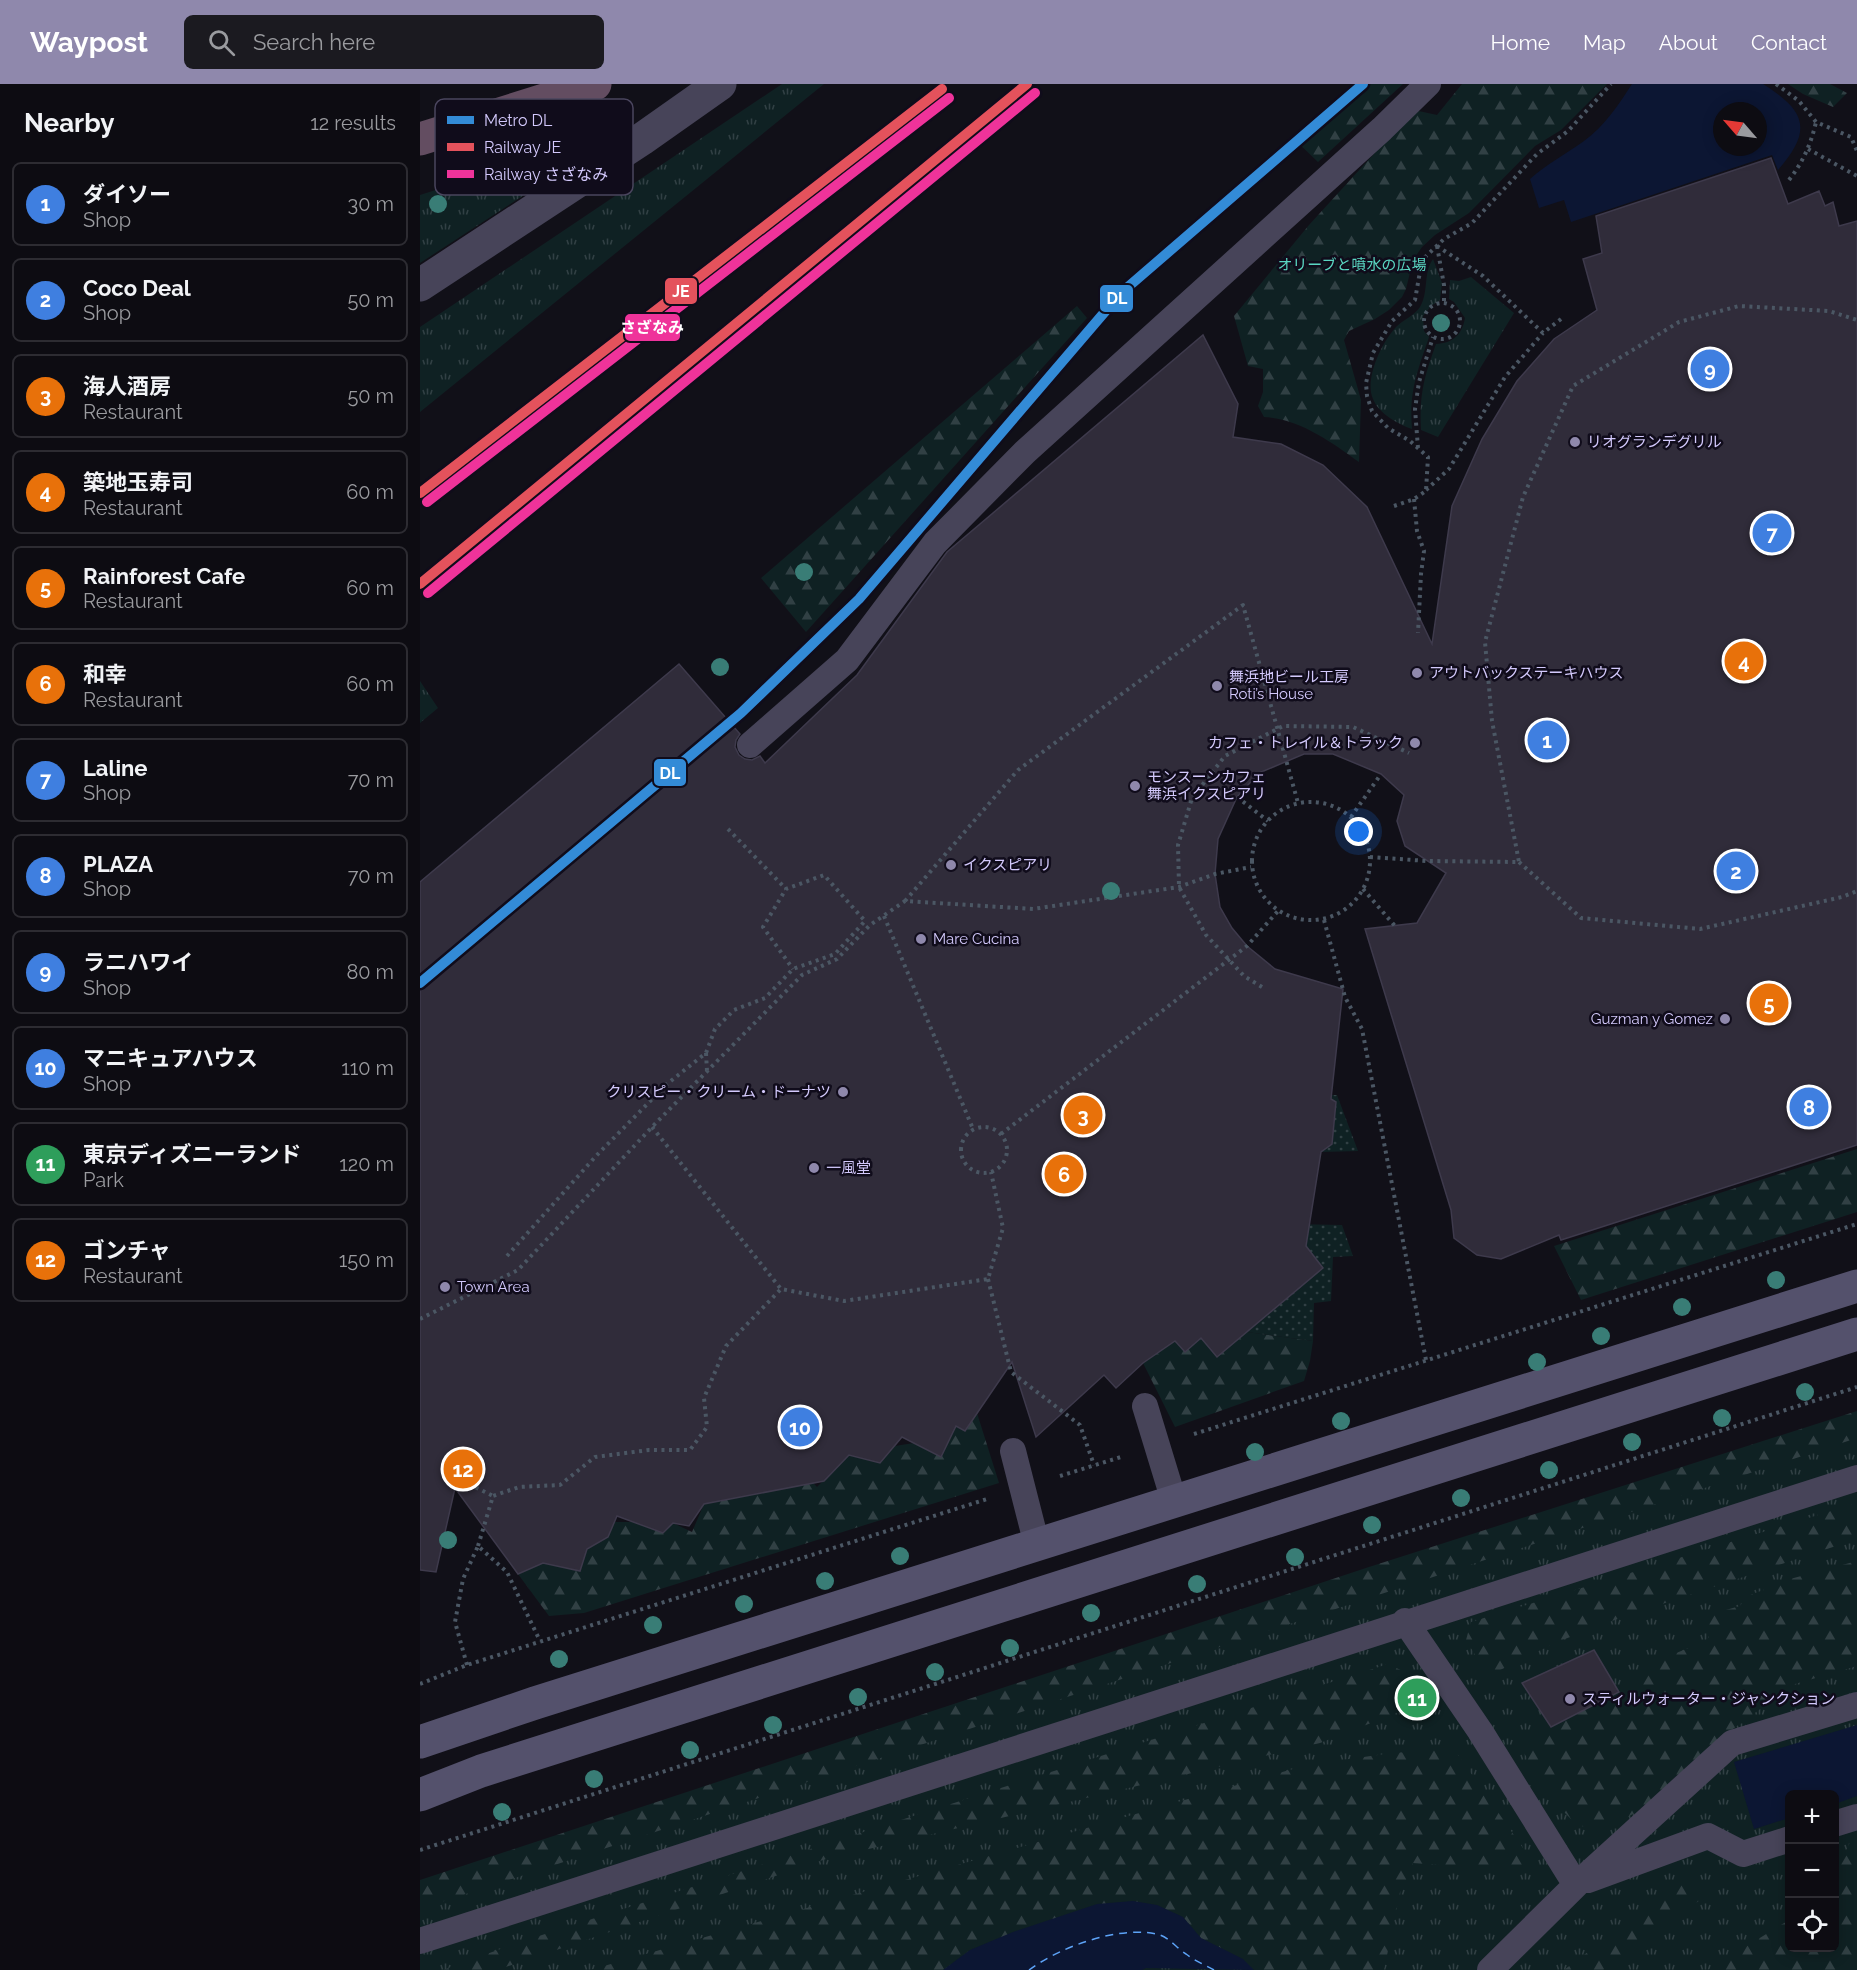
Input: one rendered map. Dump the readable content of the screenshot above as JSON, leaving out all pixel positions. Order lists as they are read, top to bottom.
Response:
{
  "parks": ["オリーブと噴水の広場"],
  "places": [
    "リオグランデグリル",
    "アウトバックステーキハウス",
    "舞浜地ビール工房 Roti’s House",
    "カフェ・トレイル＆トラック",
    "モンスーンカフェ 舞浜イクスピアリ",
    "イクスピアリ",
    "Mare Cucina",
    "Guzman y Gomez",
    "クリスピー・クリーム・ドーナツ",
    "一風堂",
    "Town Area",
    "スティルウォーター・ジャンクション"
  ],
  "lines": ["metro line DL", "rail line JE", "rail line さざなみ"],
  "legend": ["Metro DL", "Railway JE", "Railway さざなみ"],
  "north": "top left",
  "page": {
    "header": "Waypost",
    "search": "Search here",
    "nav": [
      "Home",
      "Map",
      "About",
      "Contact"
    ],
    "heading": ["Nearby", "12 results"],
    "list": [
      {
        "mark": "1",
        "name": "ダイソー",
        "note": "Shop",
        "value": "30 m"
      },
      {
        "mark": "2",
        "name": "Coco Deal",
        "note": "Shop",
        "value": "50 m"
      },
      {
        "mark": "3",
        "name": "海人酒房",
        "note": "Restaurant",
        "value": "50 m"
      },
      {
        "mark": "4",
        "name": "築地玉寿司",
        "note": "Restaurant",
        "value": "60 m"
      },
      {
        "mark": "5",
        "name": "Rainforest Cafe",
        "note": "Restaurant",
        "value": "60 m"
      },
      {
        "mark": "6",
        "name": "和幸",
        "note": "Restaurant",
        "value": "60 m"
      },
      {
        "mark": "7",
        "name": "Laline",
        "note": "Shop",
        "value": "70 m"
      },
      {
        "mark": "8",
        "name": "PLAZA",
        "note": "Shop",
        "value": "70 m"
      },
      {
        "mark": "9",
        "name": "ラニハワイ",
        "note": "Shop",
        "value": "80 m"
      },
      {
        "mark": "10",
        "name": "マニキュアハウス",
        "note": "Shop",
        "value": "110 m"
      },
      {
        "mark": "11",
        "name": "東京ディズニーランド",
        "note": "Park",
        "value": "120 m"
      },
      {
        "mark": "12",
        "name": "ゴンチャ",
        "note": "Restaurant",
        "value": "150 m"
      }
    ],
    "pins": [
      "9",
      "7",
      "4",
      "1",
      "2",
      "5",
      "8",
      "3",
      "6",
      "10",
      "12",
      "11"
    ],
    "map_buttons": ["+", "−"]
  }
}
